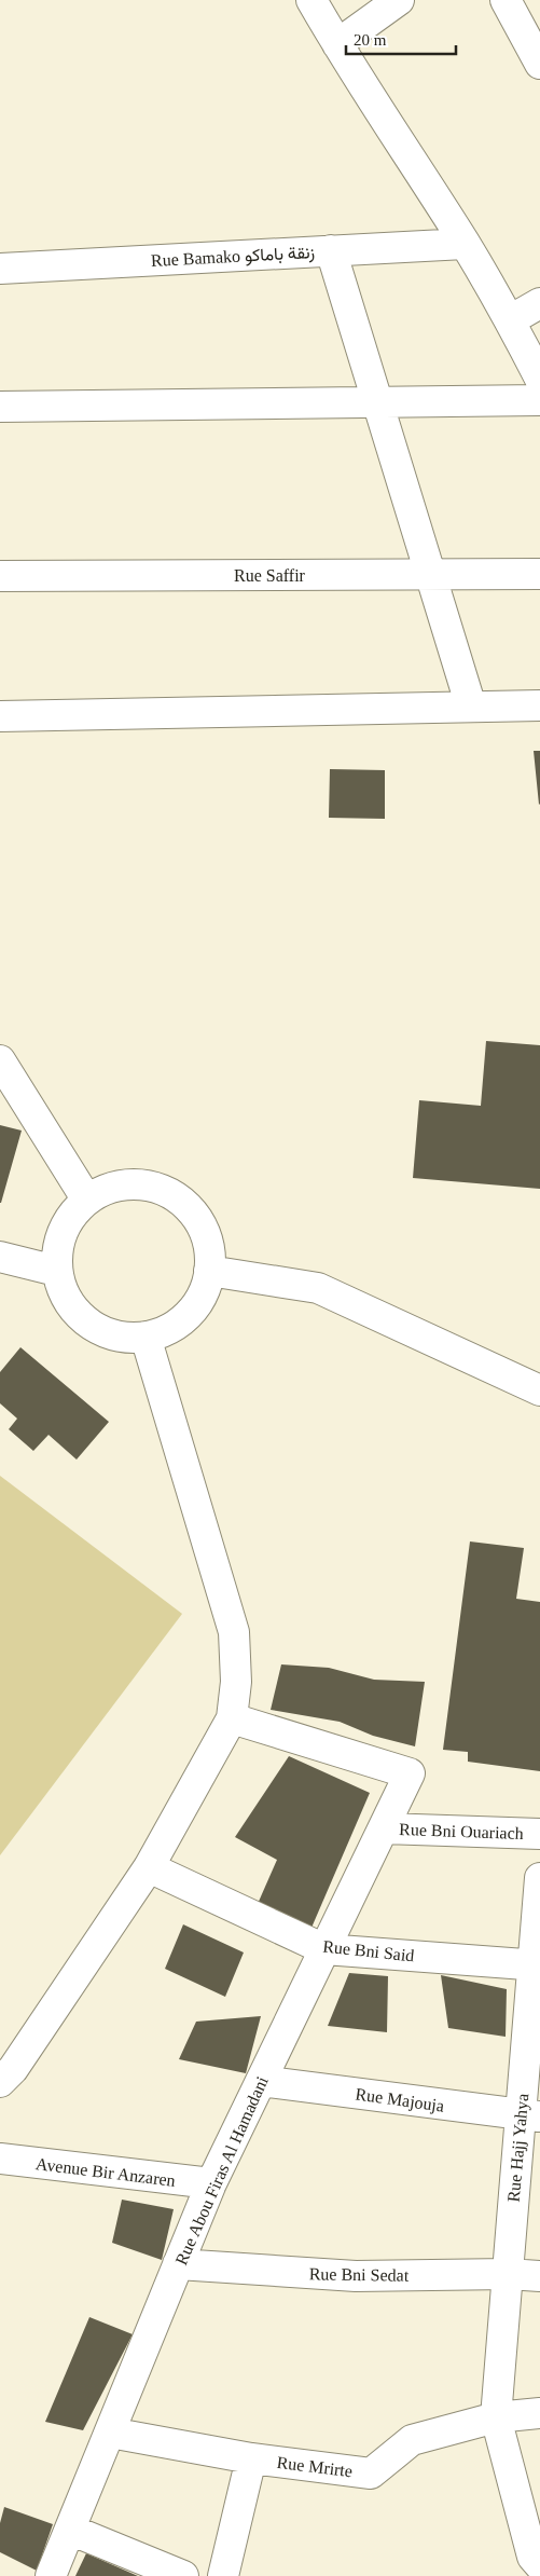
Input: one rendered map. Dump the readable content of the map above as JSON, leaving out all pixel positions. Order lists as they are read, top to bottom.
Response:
{
  "streets": {
    "street": [
      "Rue Bamako زنقة باماكو",
      "Rue Saffir",
      "Rue Bni Ouariach",
      "Rue Bni Said",
      "Rue Majouja",
      "Rue Hajj Yahya",
      "Rue Abou Firas Al Hamadani",
      "Avenue Bir Anzaren",
      "Rue Bni Sedat",
      "Rue Mrirte"
    ]
  },
  "crossings": [
    ["Rue Bni Ouariach", "Rue Abou Firas Al Hamadani"],
    ["Rue Bni Said", "Rue Hajj Yahya"],
    ["Rue Bni Said", "Rue Abou Firas Al Hamadani"],
    ["Rue Majouja", "Rue Hajj Yahya"],
    ["Rue Majouja", "Rue Abou Firas Al Hamadani"],
    ["Rue Hajj Yahya", "Rue Bni Sedat"],
    ["Rue Hajj Yahya", "Rue Mrirte"],
    ["Rue Abou Firas Al Hamadani", "Avenue Bir Anzaren"],
    ["Rue Abou Firas Al Hamadani", "Rue Bni Sedat"],
    ["Rue Abou Firas Al Hamadani", "Rue Mrirte"]
  ],
  "scale_bar": "20 m"
}
